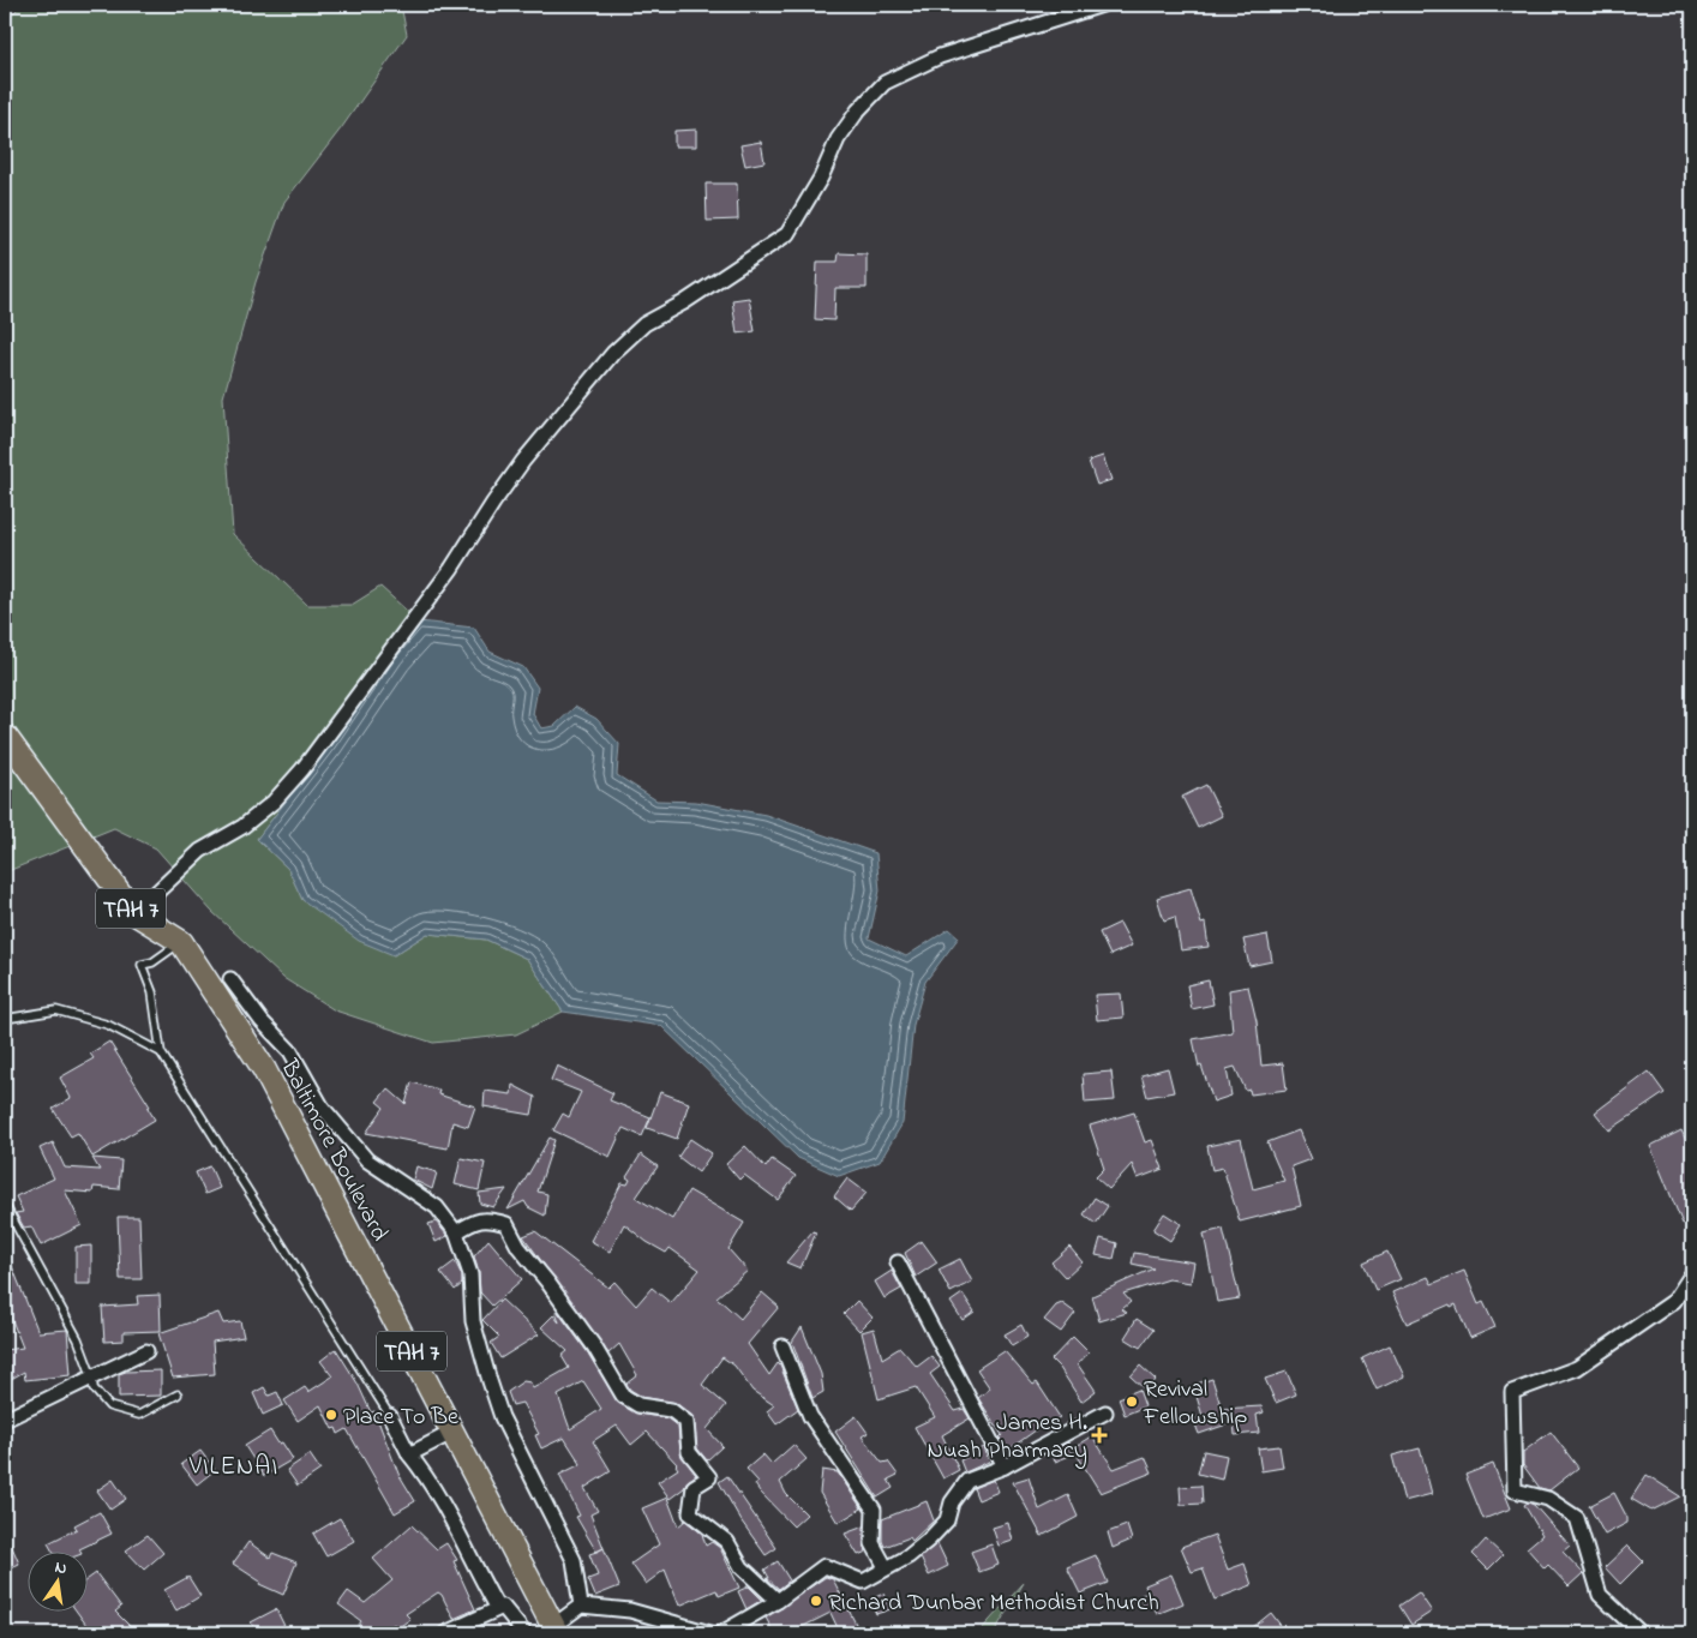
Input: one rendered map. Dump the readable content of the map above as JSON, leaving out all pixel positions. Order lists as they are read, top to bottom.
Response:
{
  "streets": {
    "highway": ["TAH 7", "Baltimore Boulevard"]
  },
  "districts": ["VILENAI"],
  "places": {
    "other": ["Revival Fellowship", "Place To Be", "Richard Dunbar Methodist Church"],
    "health": ["James H. Nuah Pharmacy"]
  },
  "north": "top"
}
